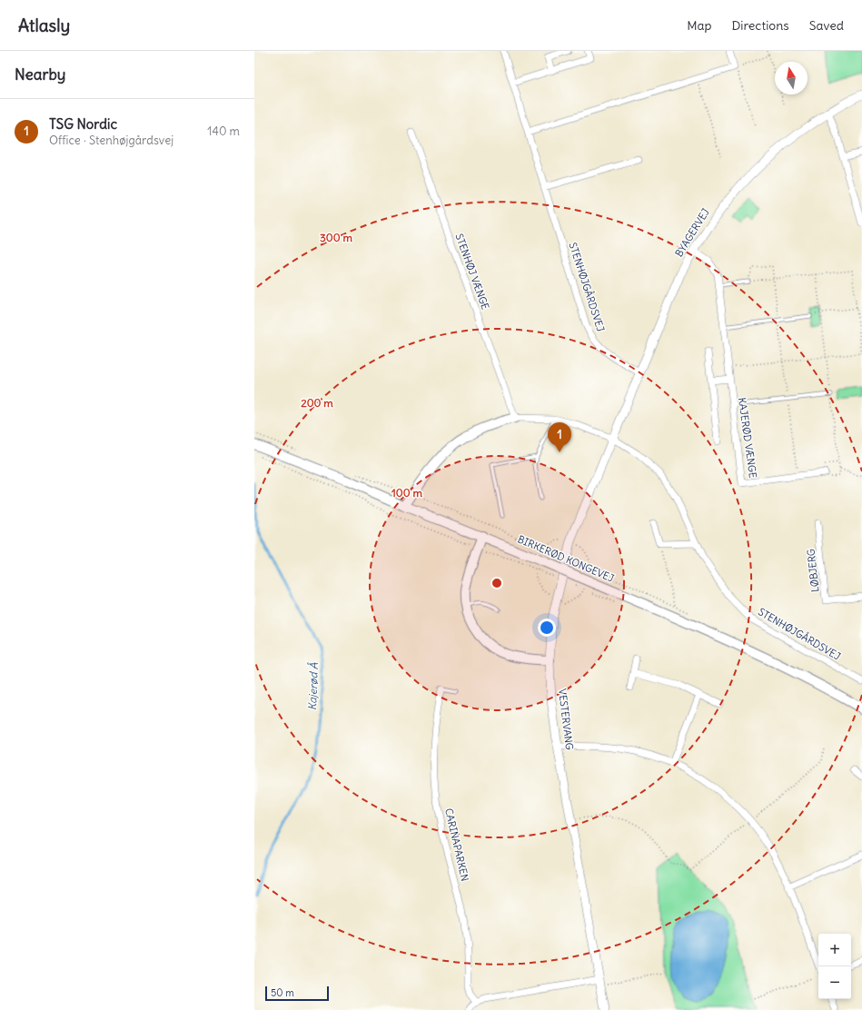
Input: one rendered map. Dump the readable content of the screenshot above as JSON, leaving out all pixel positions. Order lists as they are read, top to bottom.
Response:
{
  "streets": {
    "main road": ["BIRKERØD KONGEVEJ"],
    "street": [
      "BYAGERVEJ",
      "STENHØJ VÆNGE",
      "STENHØJGÅRDSVEJ",
      "KAJERØD VÆNGE",
      "LØBJERG",
      "VESTERVANG",
      "CARINAPARKEN"
    ]
  },
  "crossings": [
    ["BYAGERVEJ", "STENHØJGÅRDSVEJ"],
    ["BYAGERVEJ", "KAJERØD VÆNGE"],
    ["BYAGERVEJ", "VESTERVANG"],
    ["STENHØJ VÆNGE", "STENHØJGÅRDSVEJ"],
    ["STENHØJGÅRDSVEJ", "VESTERVANG"]
  ],
  "water": ["Kajerød Å"],
  "scale_bar": "50 m",
  "north": "top",
  "page": {
    "header": "Atlasly",
    "nav": ["Map", "Directions", "Saved"],
    "heading": "Nearby",
    "list": [
      {
        "mark": "1",
        "name": "TSG Nordic",
        "note": "Office · Stenhøjgårdsvej",
        "value": "140 m"
      }
    ],
    "pins": "1",
    "map_buttons": ["+", "−"],
    "scale": "50 m"
  },
  "rings": ["300 m", "200 m", "100 m"]
}
